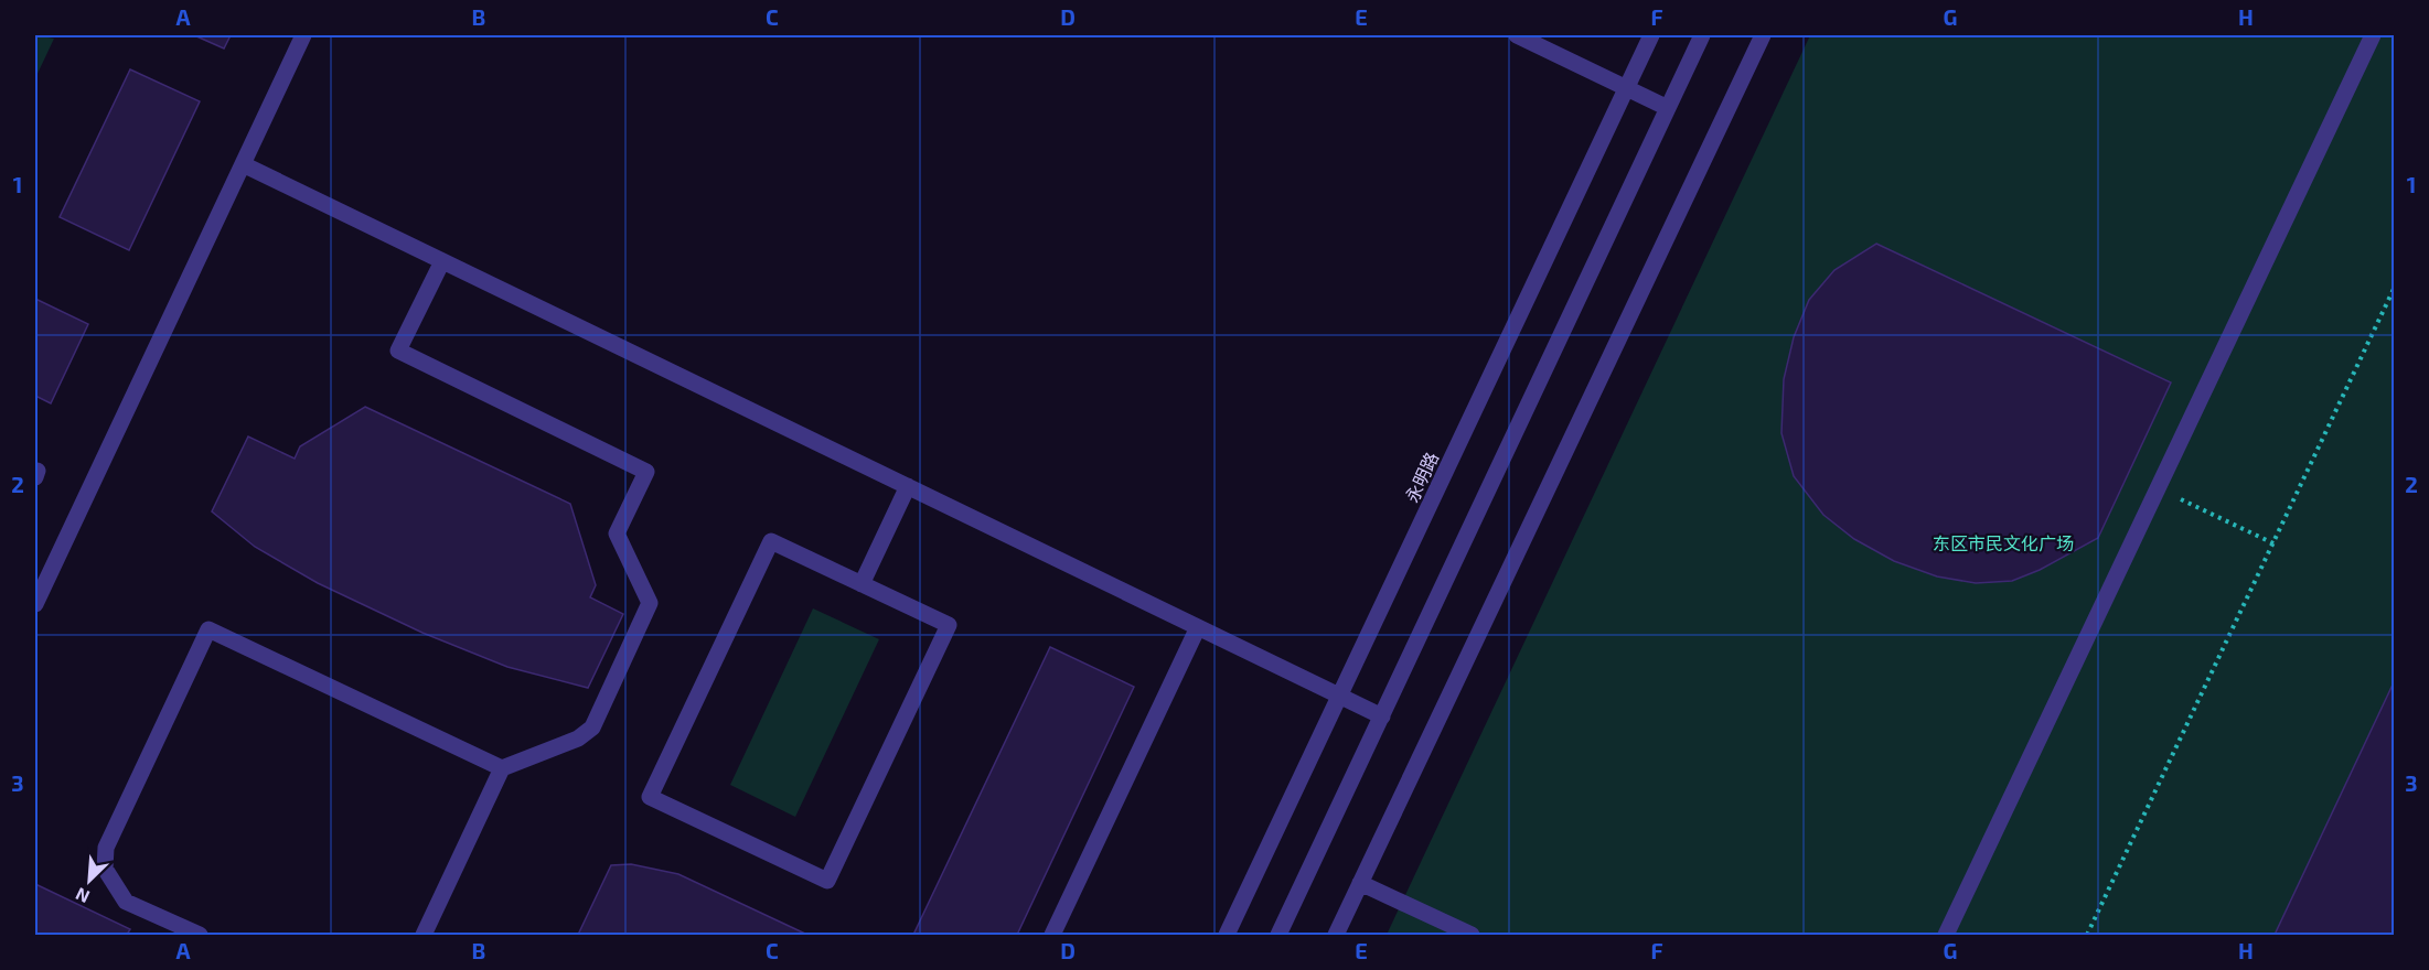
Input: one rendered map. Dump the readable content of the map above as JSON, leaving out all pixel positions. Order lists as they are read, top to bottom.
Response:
{
  "streets": {
    "street": ["永明路"]
  },
  "parks": ["东区市民文化广场"],
  "north": "bottom left",
  "grid": {
    "columns": [
      "A",
      "B",
      "C",
      "D",
      "E",
      "F",
      "G",
      "H"
    ],
    "rows": ["1", "2", "3"]
  }
}
